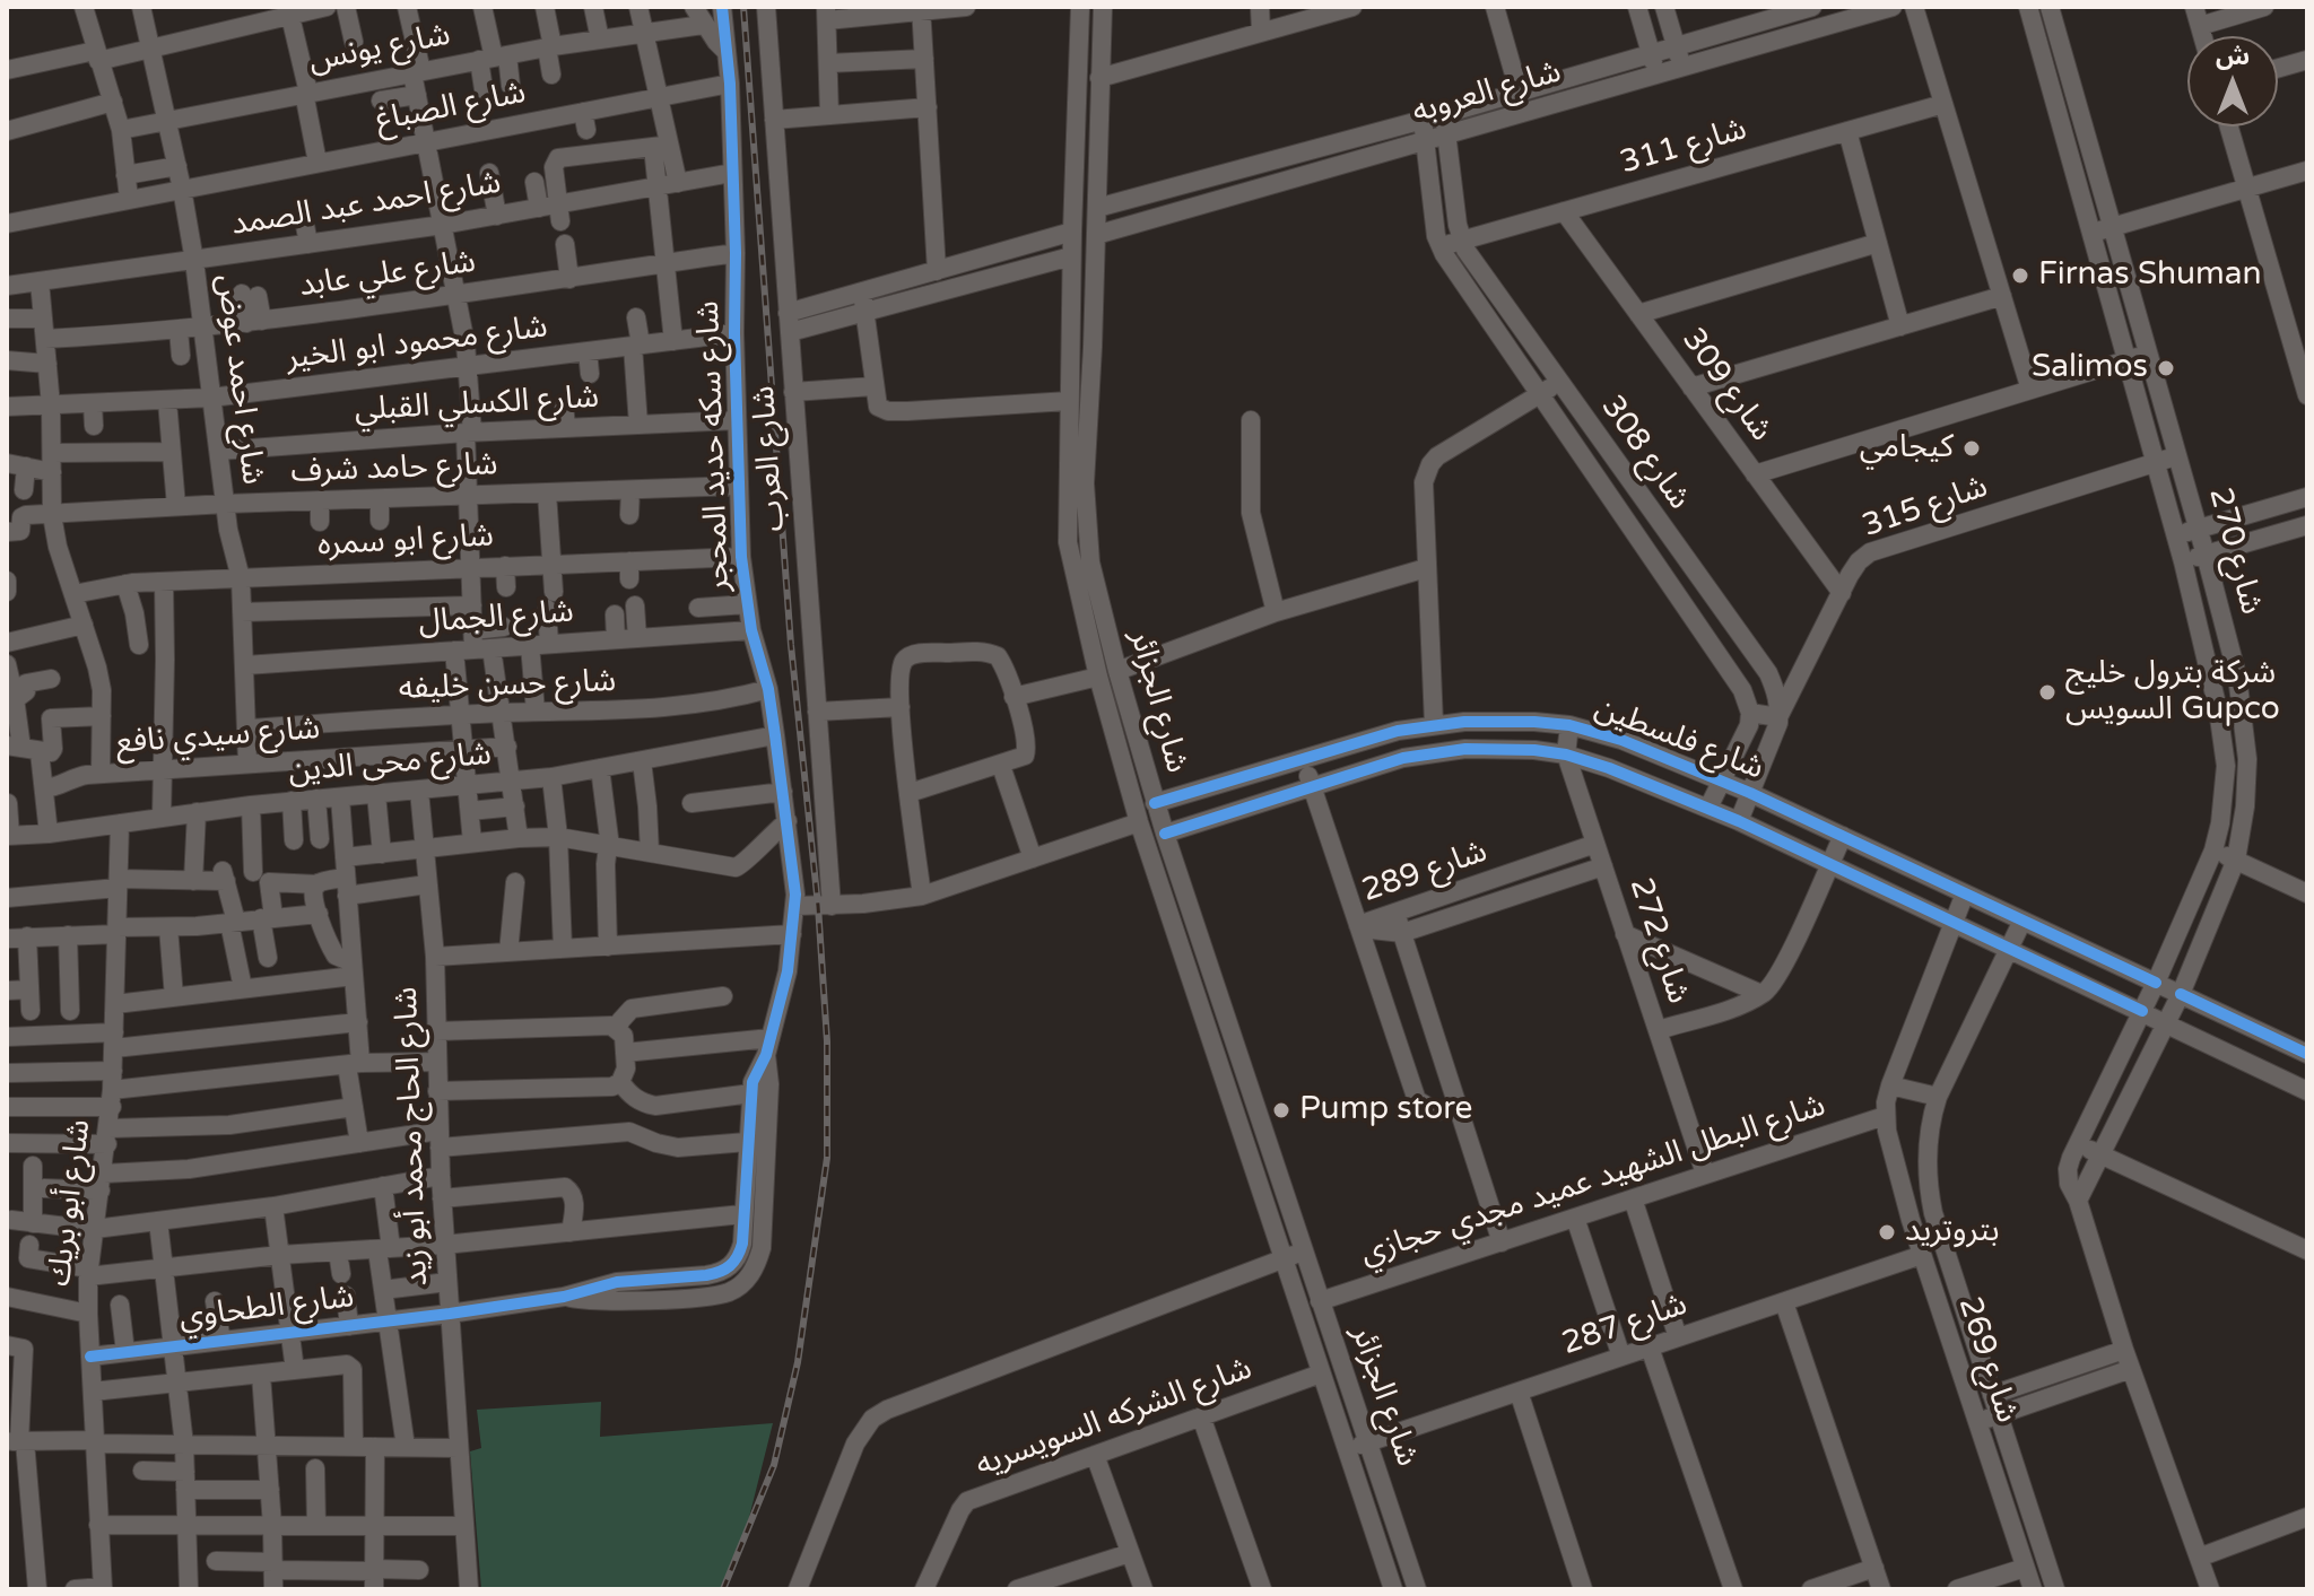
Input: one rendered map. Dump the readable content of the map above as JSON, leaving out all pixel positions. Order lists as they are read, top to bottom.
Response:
{
  "streets": {
    "street": [
      "شارع يونس",
      "شارع العروبه",
      "شارع الصباغ",
      "شارع 311",
      "شارع احمد عبد الصمد",
      "شارع علي عابد",
      "شارع محمود ابو الخير",
      "شارع احمد عوض",
      "شارع 309",
      "شارع الكسلي القبلي",
      "شارع سكه حديد المحجر",
      "شارع 308",
      "شارع العرب",
      "شارع حامد شرف",
      "شارع 315",
      "شارع ابو سمره",
      "شارع 270",
      "شارع الجمال",
      "شارع حسن خليفه",
      "شارع الجزائر",
      "شارع سيدي نافع",
      "شارع فلسطين",
      "شارع محى الدين",
      "شارع 289",
      "شارع 272",
      "شارع الحاج محمد أبو زيد",
      "شارع البطل الشهيد عميد مجدي حجازي",
      "شارع أبو بريك",
      "شارع الطحاوي",
      "شارع 287",
      "شارع 269",
      "شارع الشركه السويسريه"
    ]
  },
  "crossings": [
    ["شارع يونس", "شارع احمد عوض"],
    ["شارع العروبه", "شارع 308"],
    ["شارع العروبه", "شارع الجزائر"],
    ["شارع الصباغ", "شارع احمد عوض"],
    ["شارع الصباغ", "شارع سكه حديد المحجر"],
    ["شارع 311", "شارع 309"],
    ["شارع 311", "شارع 308"],
    ["شارع احمد عبد الصمد", "شارع احمد عوض"],
    ["شارع احمد عبد الصمد", "شارع سكه حديد المحجر"],
    ["شارع علي عابد", "شارع احمد عوض"],
    ["شارع علي عابد", "شارع سكه حديد المحجر"],
    ["شارع محمود ابو الخير", "شارع احمد عوض"],
    ["شارع محمود ابو الخير", "شارع سكه حديد المحجر"],
    ["شارع احمد عوض", "شارع الكسلي القبلي"],
    ["شارع احمد عوض", "شارع حامد شرف"],
    ["شارع احمد عوض", "شارع ابو سمره"],
    ["شارع احمد عوض", "شارع الجمال"],
    ["شارع احمد عوض", "شارع حسن خليفه"],
    ["شارع احمد عوض", "شارع سيدي نافع"],
    ["شارع 309", "شارع 315"],
    ["شارع الكسلي القبلي", "شارع سكه حديد المحجر"],
    ["شارع سكه حديد المحجر", "شارع حامد شرف"],
    ["شارع سكه حديد المحجر", "شارع ابو سمره"],
    ["شارع سكه حديد المحجر", "شارع الجمال"],
    ["شارع سكه حديد المحجر", "شارع حسن خليفه"],
    ["شارع سكه حديد المحجر", "شارع محى الدين"],
    ["شارع 308", "شارع 315"],
    ["شارع 315", "شارع 270"],
    ["شارع 270", "شارع فلسطين"],
    ["شارع الجزائر", "شارع فلسطين"],
    ["شارع الجزائر", "شارع البطل الشهيد عميد مجدي حجازي"],
    ["شارع الجزائر", "شارع 287"],
    ["شارع الجزائر", "شارع الشركه السويسريه"],
    ["شارع فلسطين", "شارع 272"],
    ["شارع فلسطين", "شارع 269"],
    ["شارع محى الدين", "شارع الحاج محمد أبو زيد"],
    ["شارع محى الدين", "شارع أبو بريك"],
    ["شارع 289", "شارع 272"],
    ["شارع 272", "شارع البطل الشهيد عميد مجدي حجازي"],
    ["شارع الحاج محمد أبو زيد", "شارع الطحاوي"],
    ["شارع البطل الشهيد عميد مجدي حجازي", "شارع 269"],
    ["شارع أبو بريك", "شارع الطحاوي"],
    ["شارع 287", "شارع 269"]
  ],
  "places": [
    "Firnas Shuman",
    "Salimos",
    "كيجامي",
    "شركة بترول خليج السويس Gupco",
    "Pump store",
    "بتروتريد"
  ],
  "north": "top"
}
